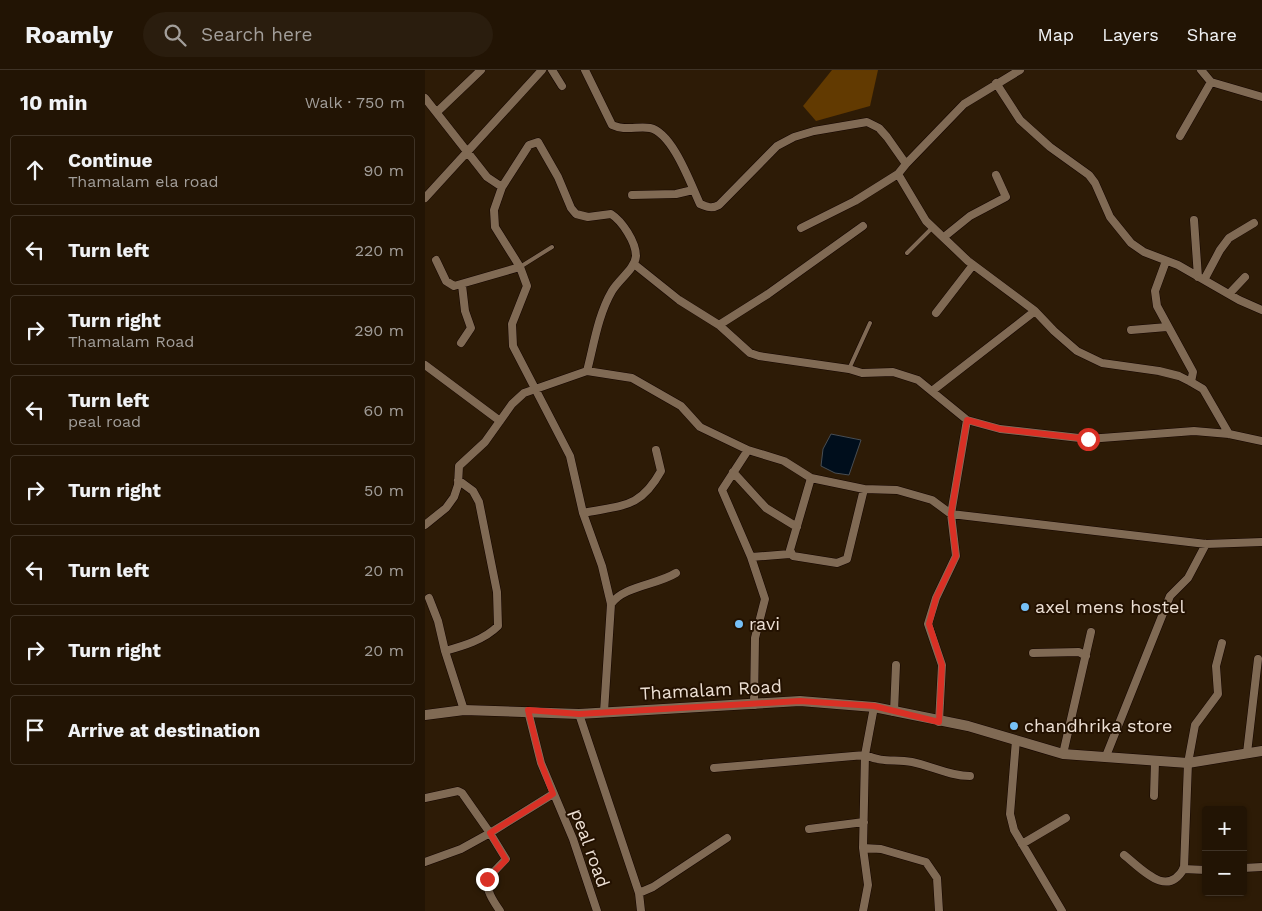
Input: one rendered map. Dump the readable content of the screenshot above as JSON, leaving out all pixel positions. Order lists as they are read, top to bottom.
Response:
{
  "streets": {
    "street": ["Thamalam Road", "peal road"]
  },
  "crossings": [
    ["Thamalam Road", "peal road"]
  ],
  "places": ["axel mens hostel", "ravi", "chandhrika store"],
  "page": {
    "header": "Roamly",
    "search": "Search here",
    "nav": ["Map", "Layers", "Share"],
    "heading": ["10 min", "Walk · 750 m"],
    "list": [
      ["Continue", "Thamalam ela road", "90 m"],
      ["Turn left", "220 m"],
      ["Turn right", "Thamalam Road", "290 m"],
      ["Turn left", "peal road", "60 m"],
      ["Turn right", "50 m"],
      ["Turn left", "20 m"],
      ["Turn right", "20 m"],
      "Arrive at destination"
    ],
    "map_buttons": ["+", "−"]
  }
}
